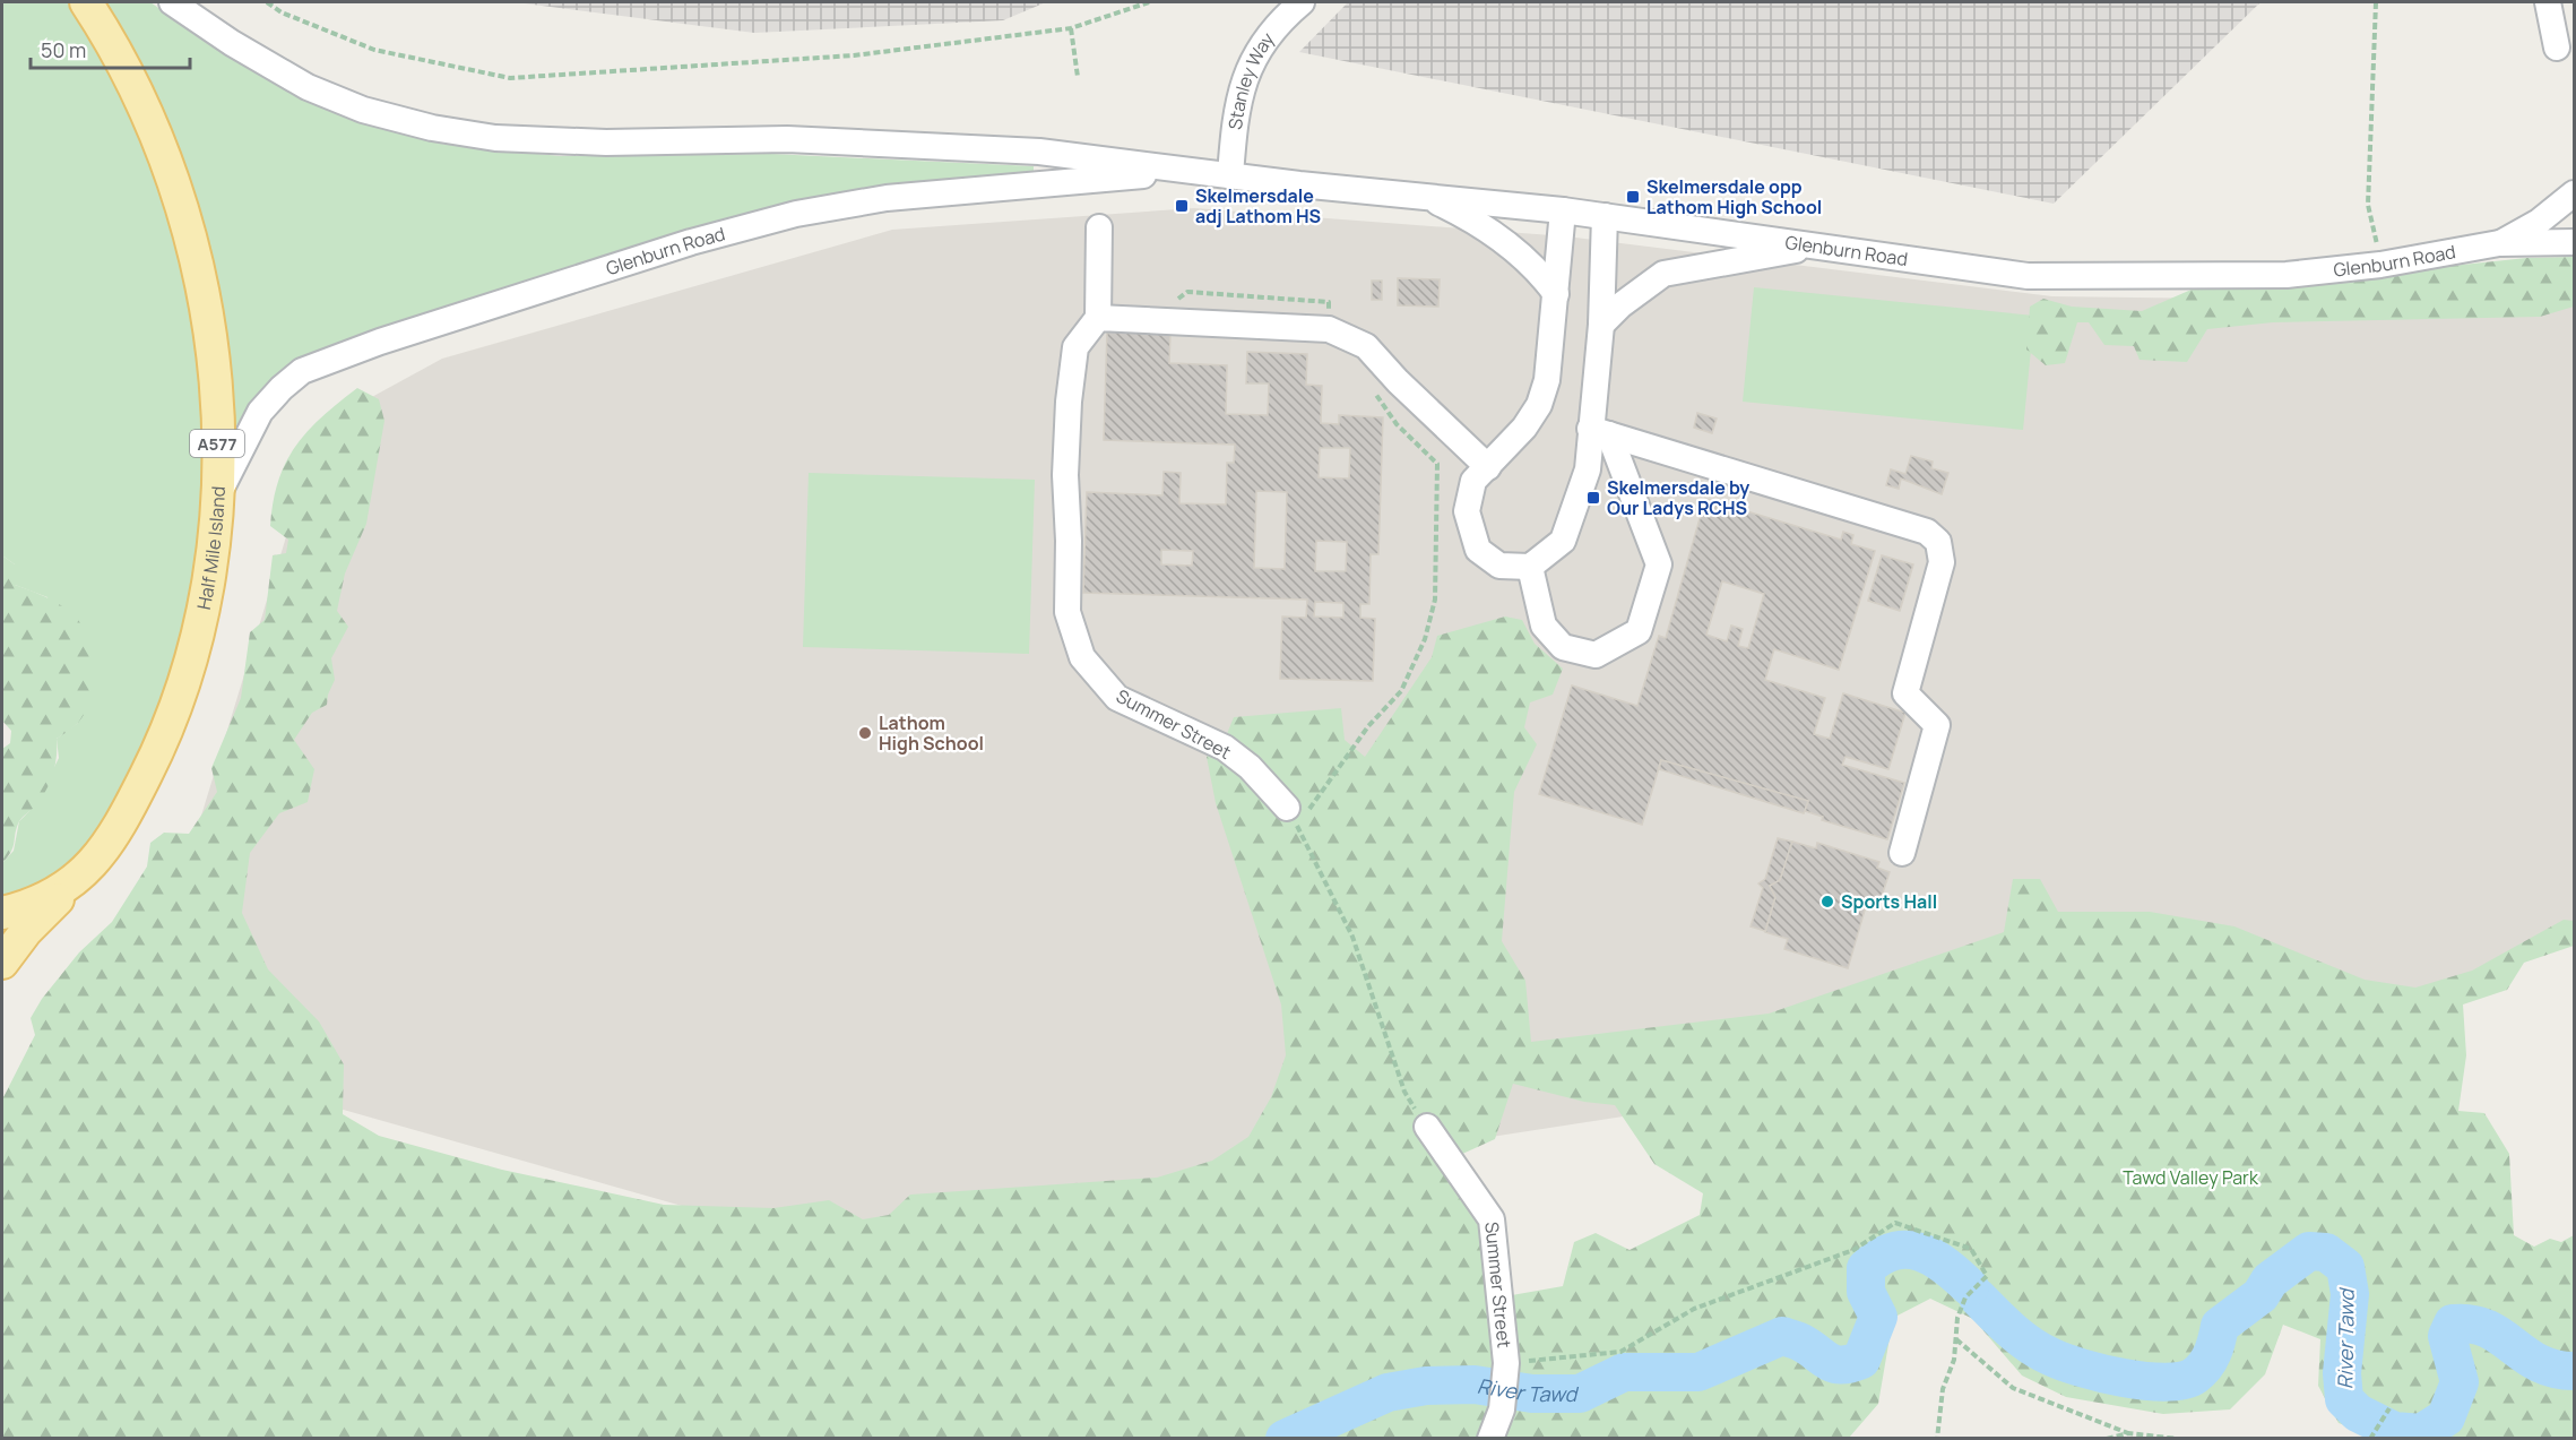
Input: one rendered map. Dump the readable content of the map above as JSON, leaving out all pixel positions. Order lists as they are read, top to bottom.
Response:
{
  "streets": {
    "main road": ["A577", "Half Mile Island"],
    "street": ["Stanley Way", "Glenburn Road", "Summer Street"]
  },
  "crossings": [
    ["Stanley Way", "Glenburn Road"],
    ["Glenburn Road", "Half Mile Island"],
    ["A577", "Half Mile Island"]
  ],
  "water": ["River Tawd"],
  "parks": ["Tawd Valley Park"],
  "places": {
    "transit": ["Skelmersdale opp Lathom High School", "Skelmersdale adj Lathom HS", "Skelmersdale by Our Ladys RCHS"],
    "other": ["Lathom High School", "Sports Hall"]
  },
  "scale_bar": "50 m"
}
